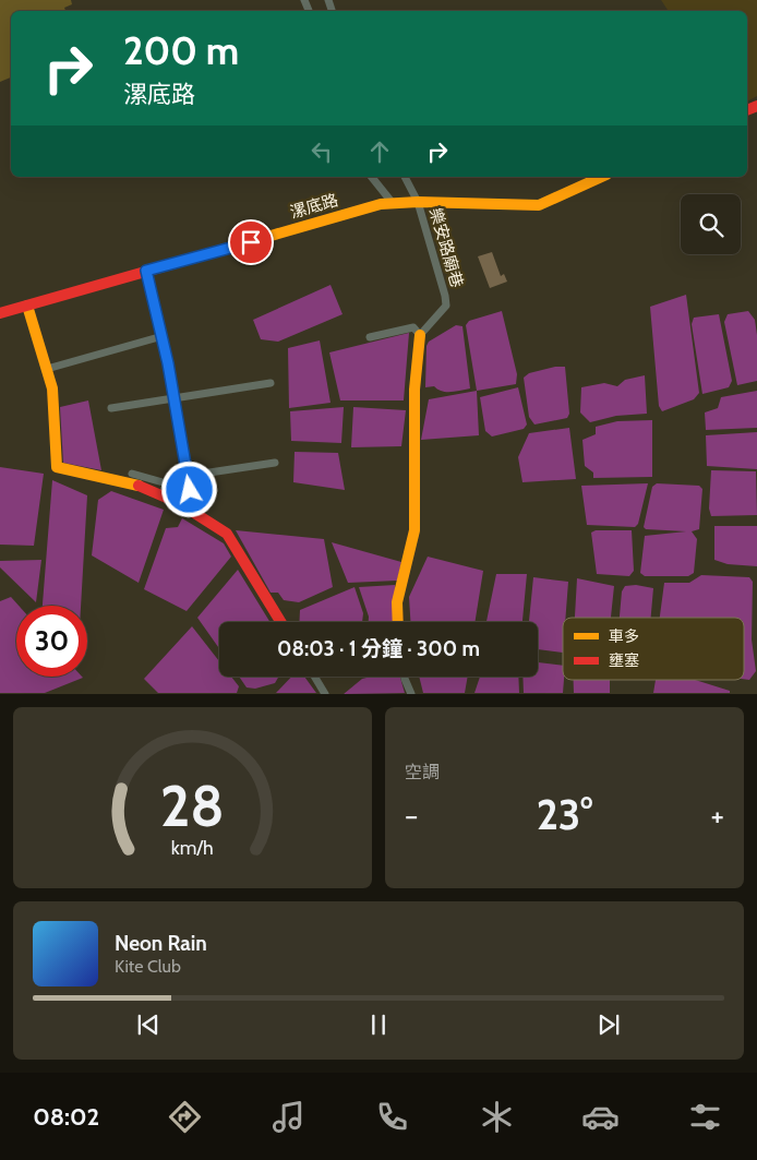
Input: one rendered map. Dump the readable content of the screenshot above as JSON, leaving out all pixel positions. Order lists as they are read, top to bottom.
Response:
{
  "streets": {
    "street": ["漯底路", "樂安路廟巷"]
  },
  "crossings": [
    ["漯底路", "樂安路廟巷"]
  ],
  "legend": ["車多", "壅塞"],
  "page": {
    "turn": ["200 m", "漯底路"],
    "limit": "30",
    "trip": "08:03 · 1 分鐘 · 300 m",
    "tile": "空調",
    "heat": ["−", "23°", "+"],
    "song": ["Neon Rain", "Kite Club"],
    "tabs": "08:02",
    "gauge": ["28", "km/h"]
  }
}
